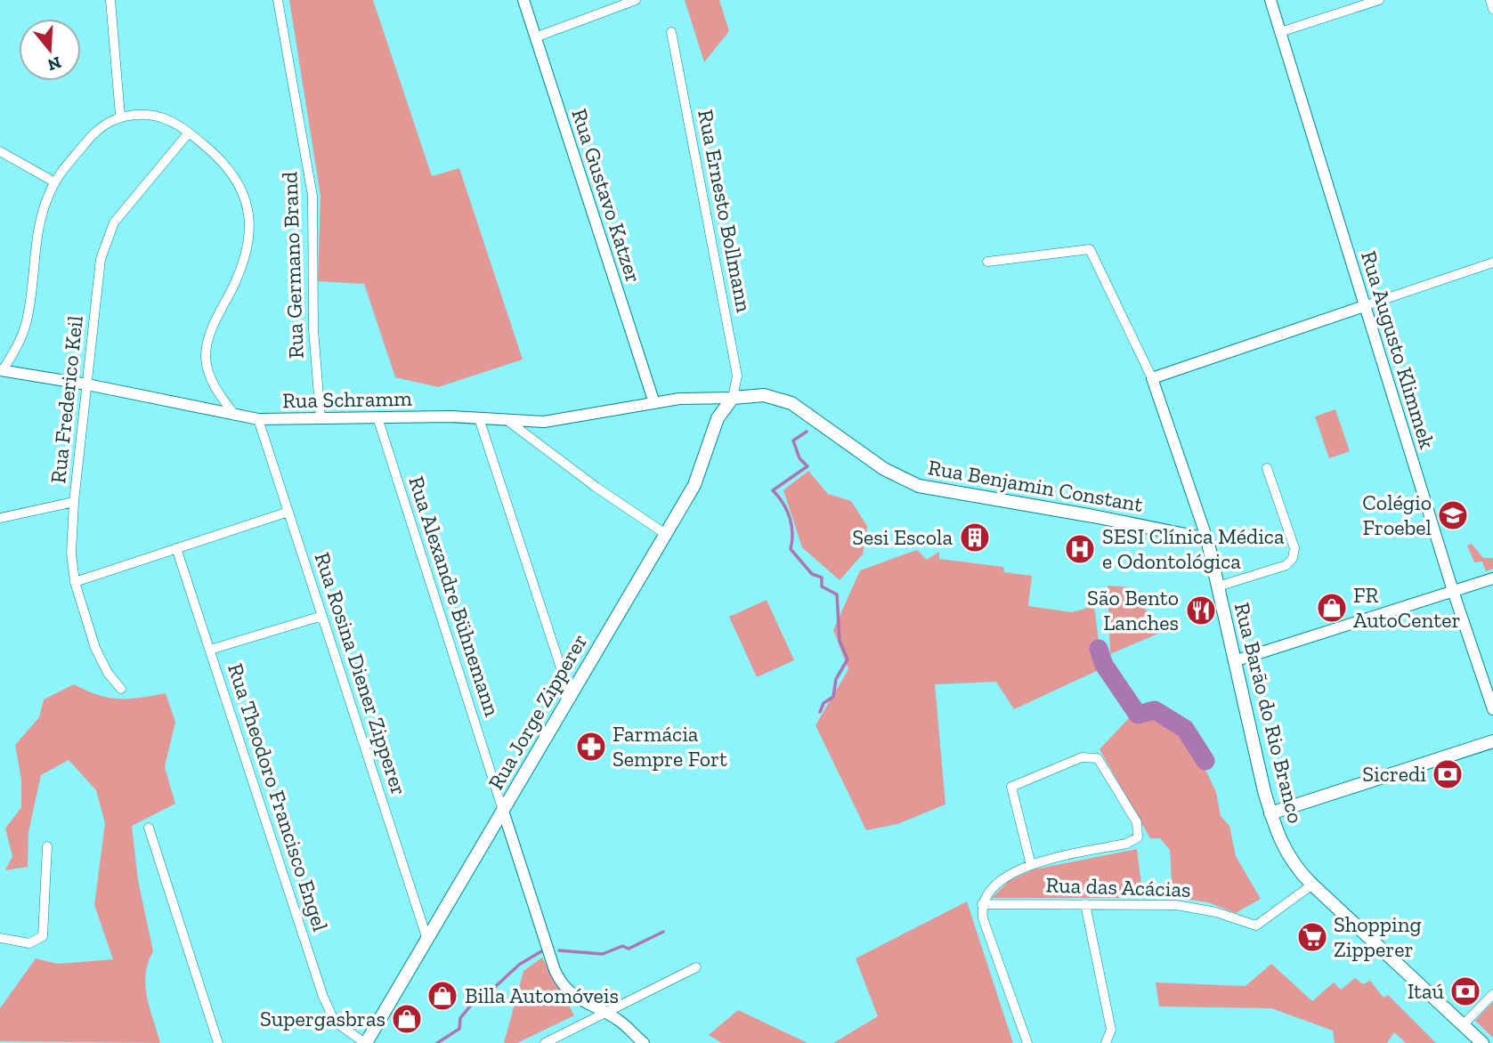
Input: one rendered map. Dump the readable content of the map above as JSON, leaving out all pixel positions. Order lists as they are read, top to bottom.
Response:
{
  "streets": {
    "main road": ["Rua Benjamin Constant", "Rua Jorge Zipperer", "Rua Barão do Rio Branco"],
    "street": [
      "Rua Gustavo Katzer",
      "Rua Ernesto Bollmann",
      "Rua Germano Brand",
      "Rua Augusto Klimmek",
      "Rua Frederico Keil",
      "Rua Schramm",
      "Rua Alexandre Bühnemann",
      "Rua Rosina Diener Zipperer",
      "Rua Theodoro Francisco Engel",
      "Rua das Acácias"
    ]
  },
  "crossings": [
    ["Rua Gustavo Katzer", "Rua Benjamin Constant"],
    ["Rua Ernesto Bollmann", "Rua Benjamin Constant"],
    ["Rua Ernesto Bollmann", "Rua Jorge Zipperer"],
    ["Rua Germano Brand", "Rua Schramm"],
    ["Rua Frederico Keil", "Rua Schramm"],
    ["Rua Schramm", "Rua Benjamin Constant"],
    ["Rua Schramm", "Rua Alexandre Bühnemann"],
    ["Rua Schramm", "Rua Rosina Diener Zipperer"],
    ["Rua Benjamin Constant", "Rua Jorge Zipperer"],
    ["Rua Benjamin Constant", "Rua Barão do Rio Branco"],
    ["Rua Alexandre Bühnemann", "Rua Jorge Zipperer"],
    ["Rua Rosina Diener Zipperer", "Rua Jorge Zipperer"],
    ["Rua Jorge Zipperer", "Rua Theodoro Francisco Engel"],
    ["Rua Barão do Rio Branco", "Rua das Acácias"]
  ],
  "places": {
    "school or university": ["Colégio Froebel"],
    "building": ["Sesi Escola"],
    "hospital": ["SESI Clínica Médica e Odontológica"],
    "shop": ["FR AutoCenter", "Billa Automóveis", "Supergasbras"],
    "restaurant": ["São Bento Lanches"],
    "pharmacy": ["Farmácia Sempre Fort"],
    "bank": ["Sicredi", "Itaú"],
    "supermarket": ["Shopping Zipperer"]
  },
  "north": "bottom"
}
